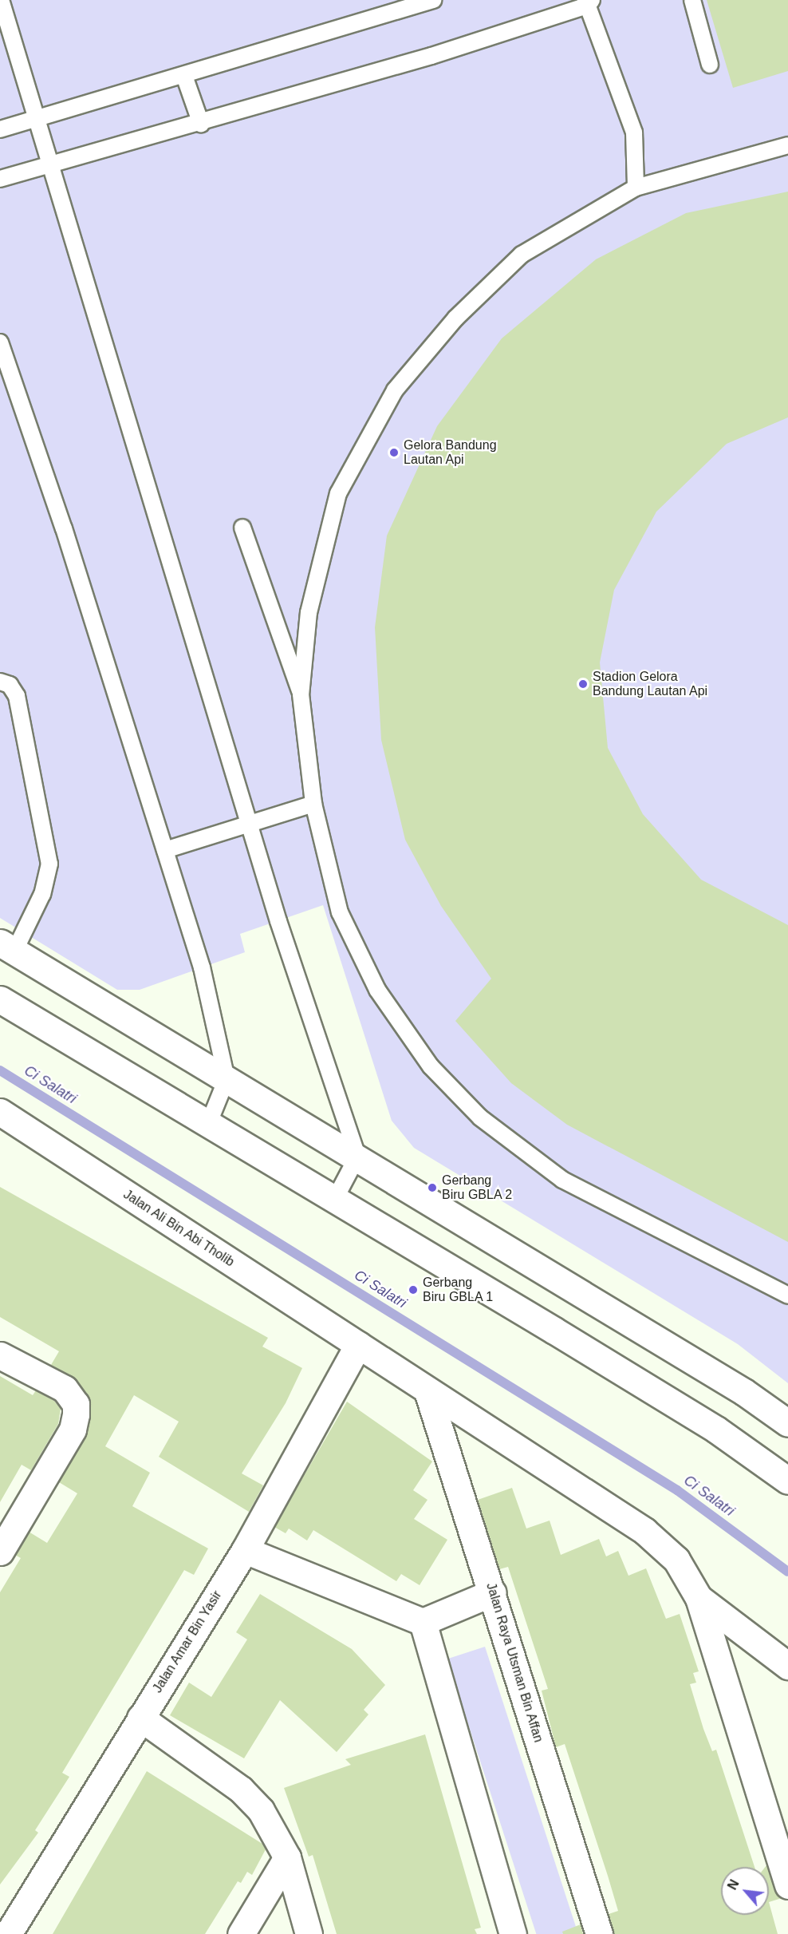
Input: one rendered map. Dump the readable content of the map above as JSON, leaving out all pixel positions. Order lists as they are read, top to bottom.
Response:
{
  "streets": {
    "street": ["Jalan Ali Bin Abi Tholib", "Jalan Amar Bin Yasir", "Jalan Raya Utsman Bin Affan"]
  },
  "crossings": [
    ["Jalan Ali Bin Abi Tholib", "Jalan Amar Bin Yasir"],
    ["Jalan Ali Bin Abi Tholib", "Jalan Raya Utsman Bin Affan"]
  ],
  "water": ["Ci Salatri"],
  "places": [
    "Gelora Bandung Lautan Api",
    "Stadion Gelora Bandung Lautan Api",
    "Gerbang Biru GBLA 2",
    "Gerbang Biru GBLA 1"
  ],
  "north": "top left"
}
